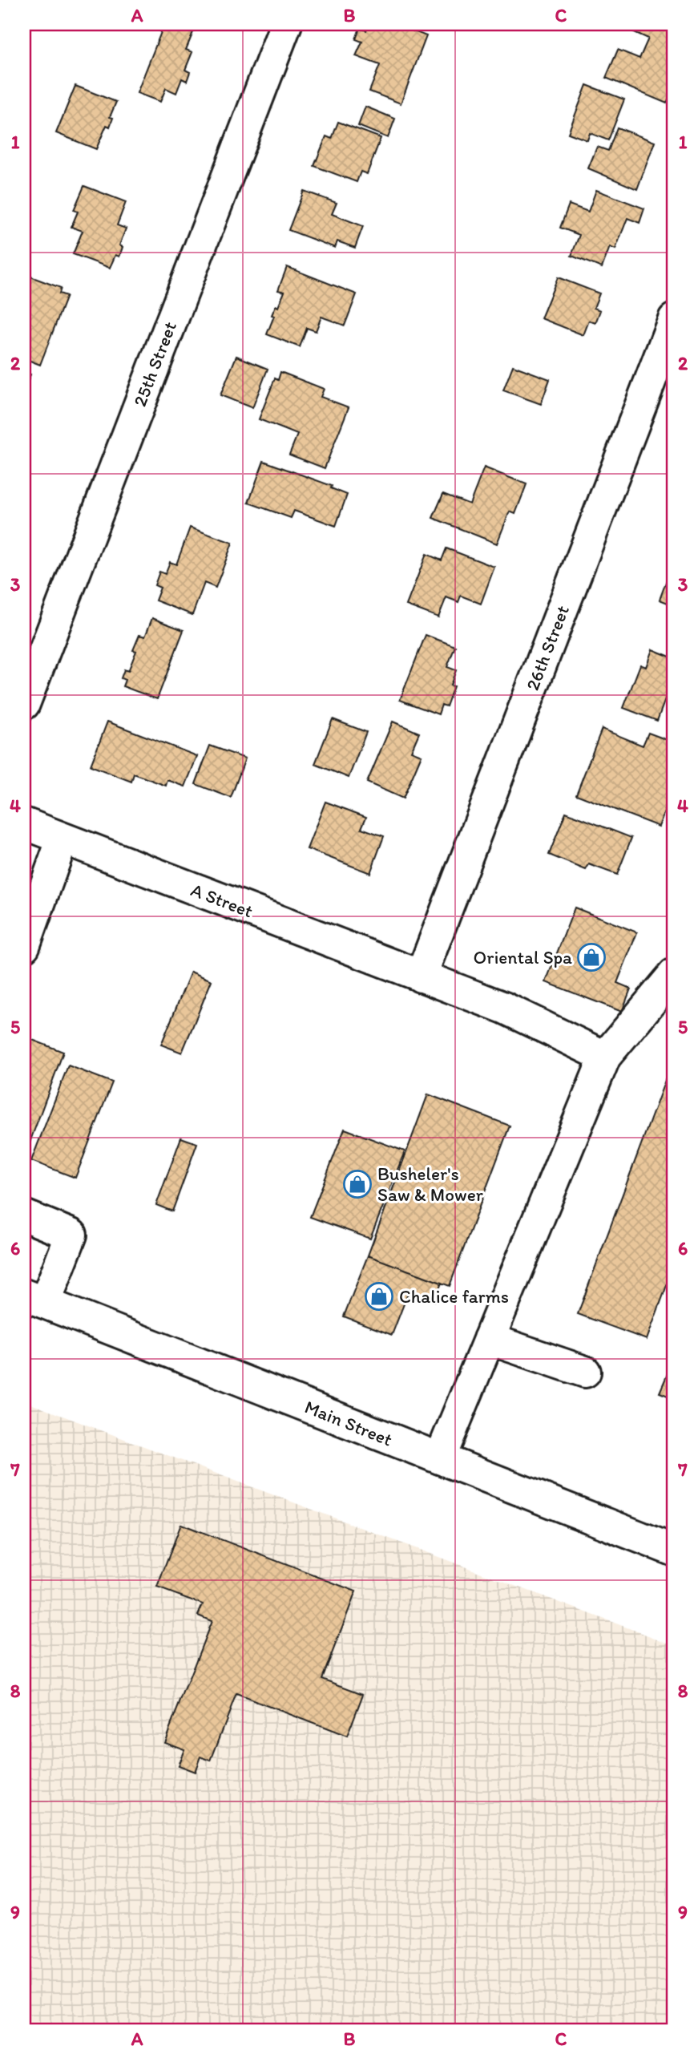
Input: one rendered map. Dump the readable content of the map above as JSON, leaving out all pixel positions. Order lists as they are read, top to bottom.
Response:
{
  "streets": {
    "street": [
      "25th Street",
      "26th Street",
      "A Street",
      "Main Street"
    ]
  },
  "crossings": [
    ["26th Street", "A Street"]
  ],
  "places": {
    "shop": ["Oriental Spa", "Busheler's Saw & Mower", "Chalice farms"]
  },
  "grid": {
    "columns": ["A", "B", "C"],
    "rows": [
      "1",
      "2",
      "3",
      "4",
      "5",
      "6",
      "7",
      "8",
      "9"
    ]
  }
}
